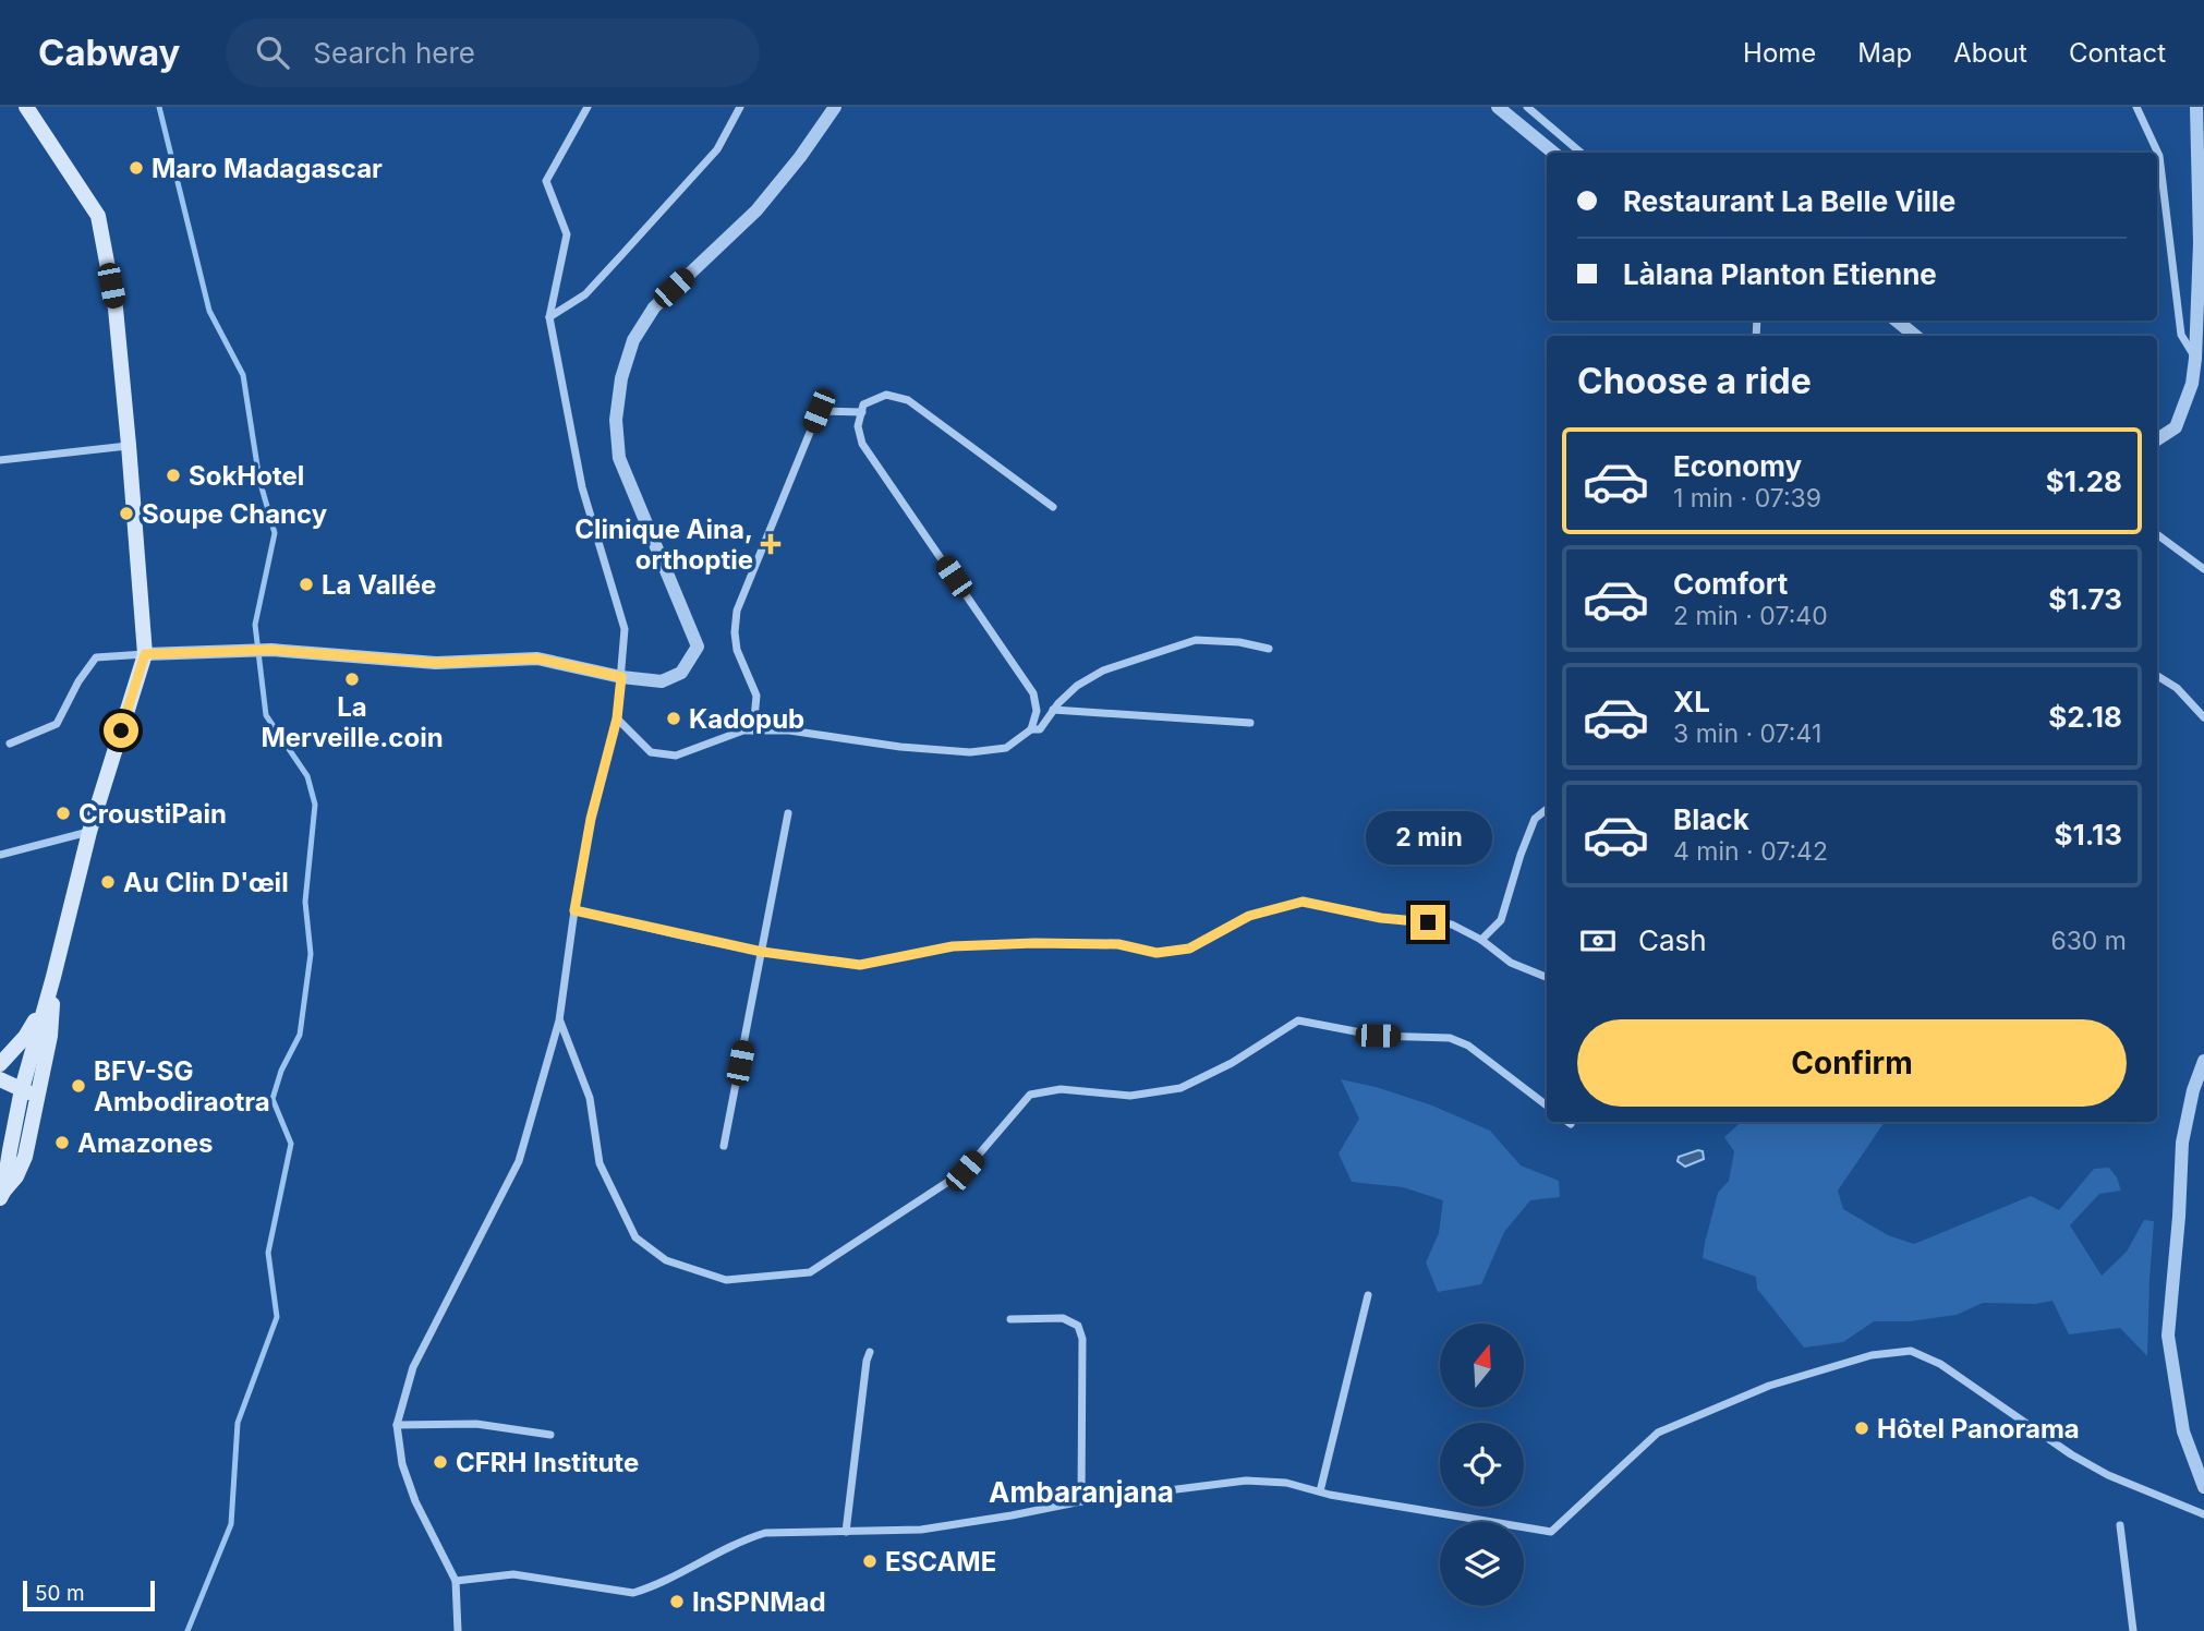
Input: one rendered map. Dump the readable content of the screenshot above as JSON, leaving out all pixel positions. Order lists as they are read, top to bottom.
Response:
{
  "districts": ["Ambaranjana"],
  "places": {
    "other": [
      "Maro Madagascar",
      "SokHotel",
      "Soupe Chancy",
      "La Vallée",
      "La Merveille.coin",
      "Kadopub",
      "CroustiPain",
      "Au Clin D'œil",
      "BFV-SG Ambodiraotra",
      "Amazones",
      "Hôtel Panorama",
      "CFRH Institute",
      "ESCAME",
      "InSPNMad"
    ],
    "health": ["Clinique Aina, orthoptie"]
  },
  "scale_bar": "50 m",
  "north": "top",
  "page": {
    "header": "Cabway",
    "search": "Search here",
    "nav": [
      "Home",
      "Map",
      "About",
      "Contact"
    ],
    "banner": ["Restaurant La Belle Ville", "Làlana Planton Etienne"],
    "heading": "Choose a ride",
    "list": [
      {
        "name": "Economy",
        "note": "1 min · 07:39",
        "value": "$1.28"
      },
      {
        "name": "Comfort",
        "note": "2 min · 07:40",
        "value": "$1.73"
      },
      {
        "name": "XL",
        "note": "3 min · 07:41",
        "value": "$2.18"
      },
      {
        "name": "Black",
        "note": "4 min · 07:42",
        "value": "$1.13"
      }
    ],
    "bubble": "2 min",
    "pay": ["Cash", "630 m"],
    "buttons": "Confirm",
    "scale": "50 m"
  }
}
